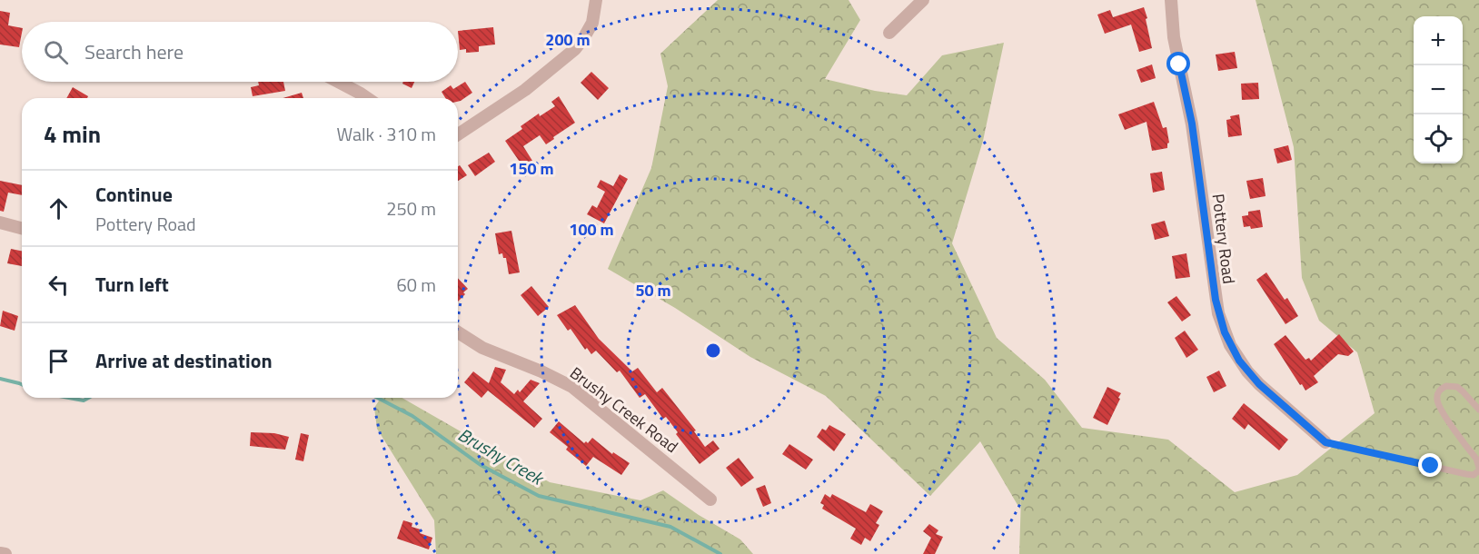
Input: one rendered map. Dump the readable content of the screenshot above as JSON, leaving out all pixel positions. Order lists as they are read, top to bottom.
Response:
{
  "streets": {
    "street": ["Pottery Road", "Brushy Creek Road"]
  },
  "water": ["Brushy Creek"],
  "page": {
    "map_buttons": ["+", "−"],
    "search": "Search here",
    "heading": ["4 min", "Walk · 310 m"],
    "list": [
      ["Continue", "Pottery Road", "250 m"],
      ["Turn left", "60 m"],
      "Arrive at destination"
    ]
  },
  "rings": [
    "200 m",
    "150 m",
    "100 m",
    "50 m"
  ]
}
